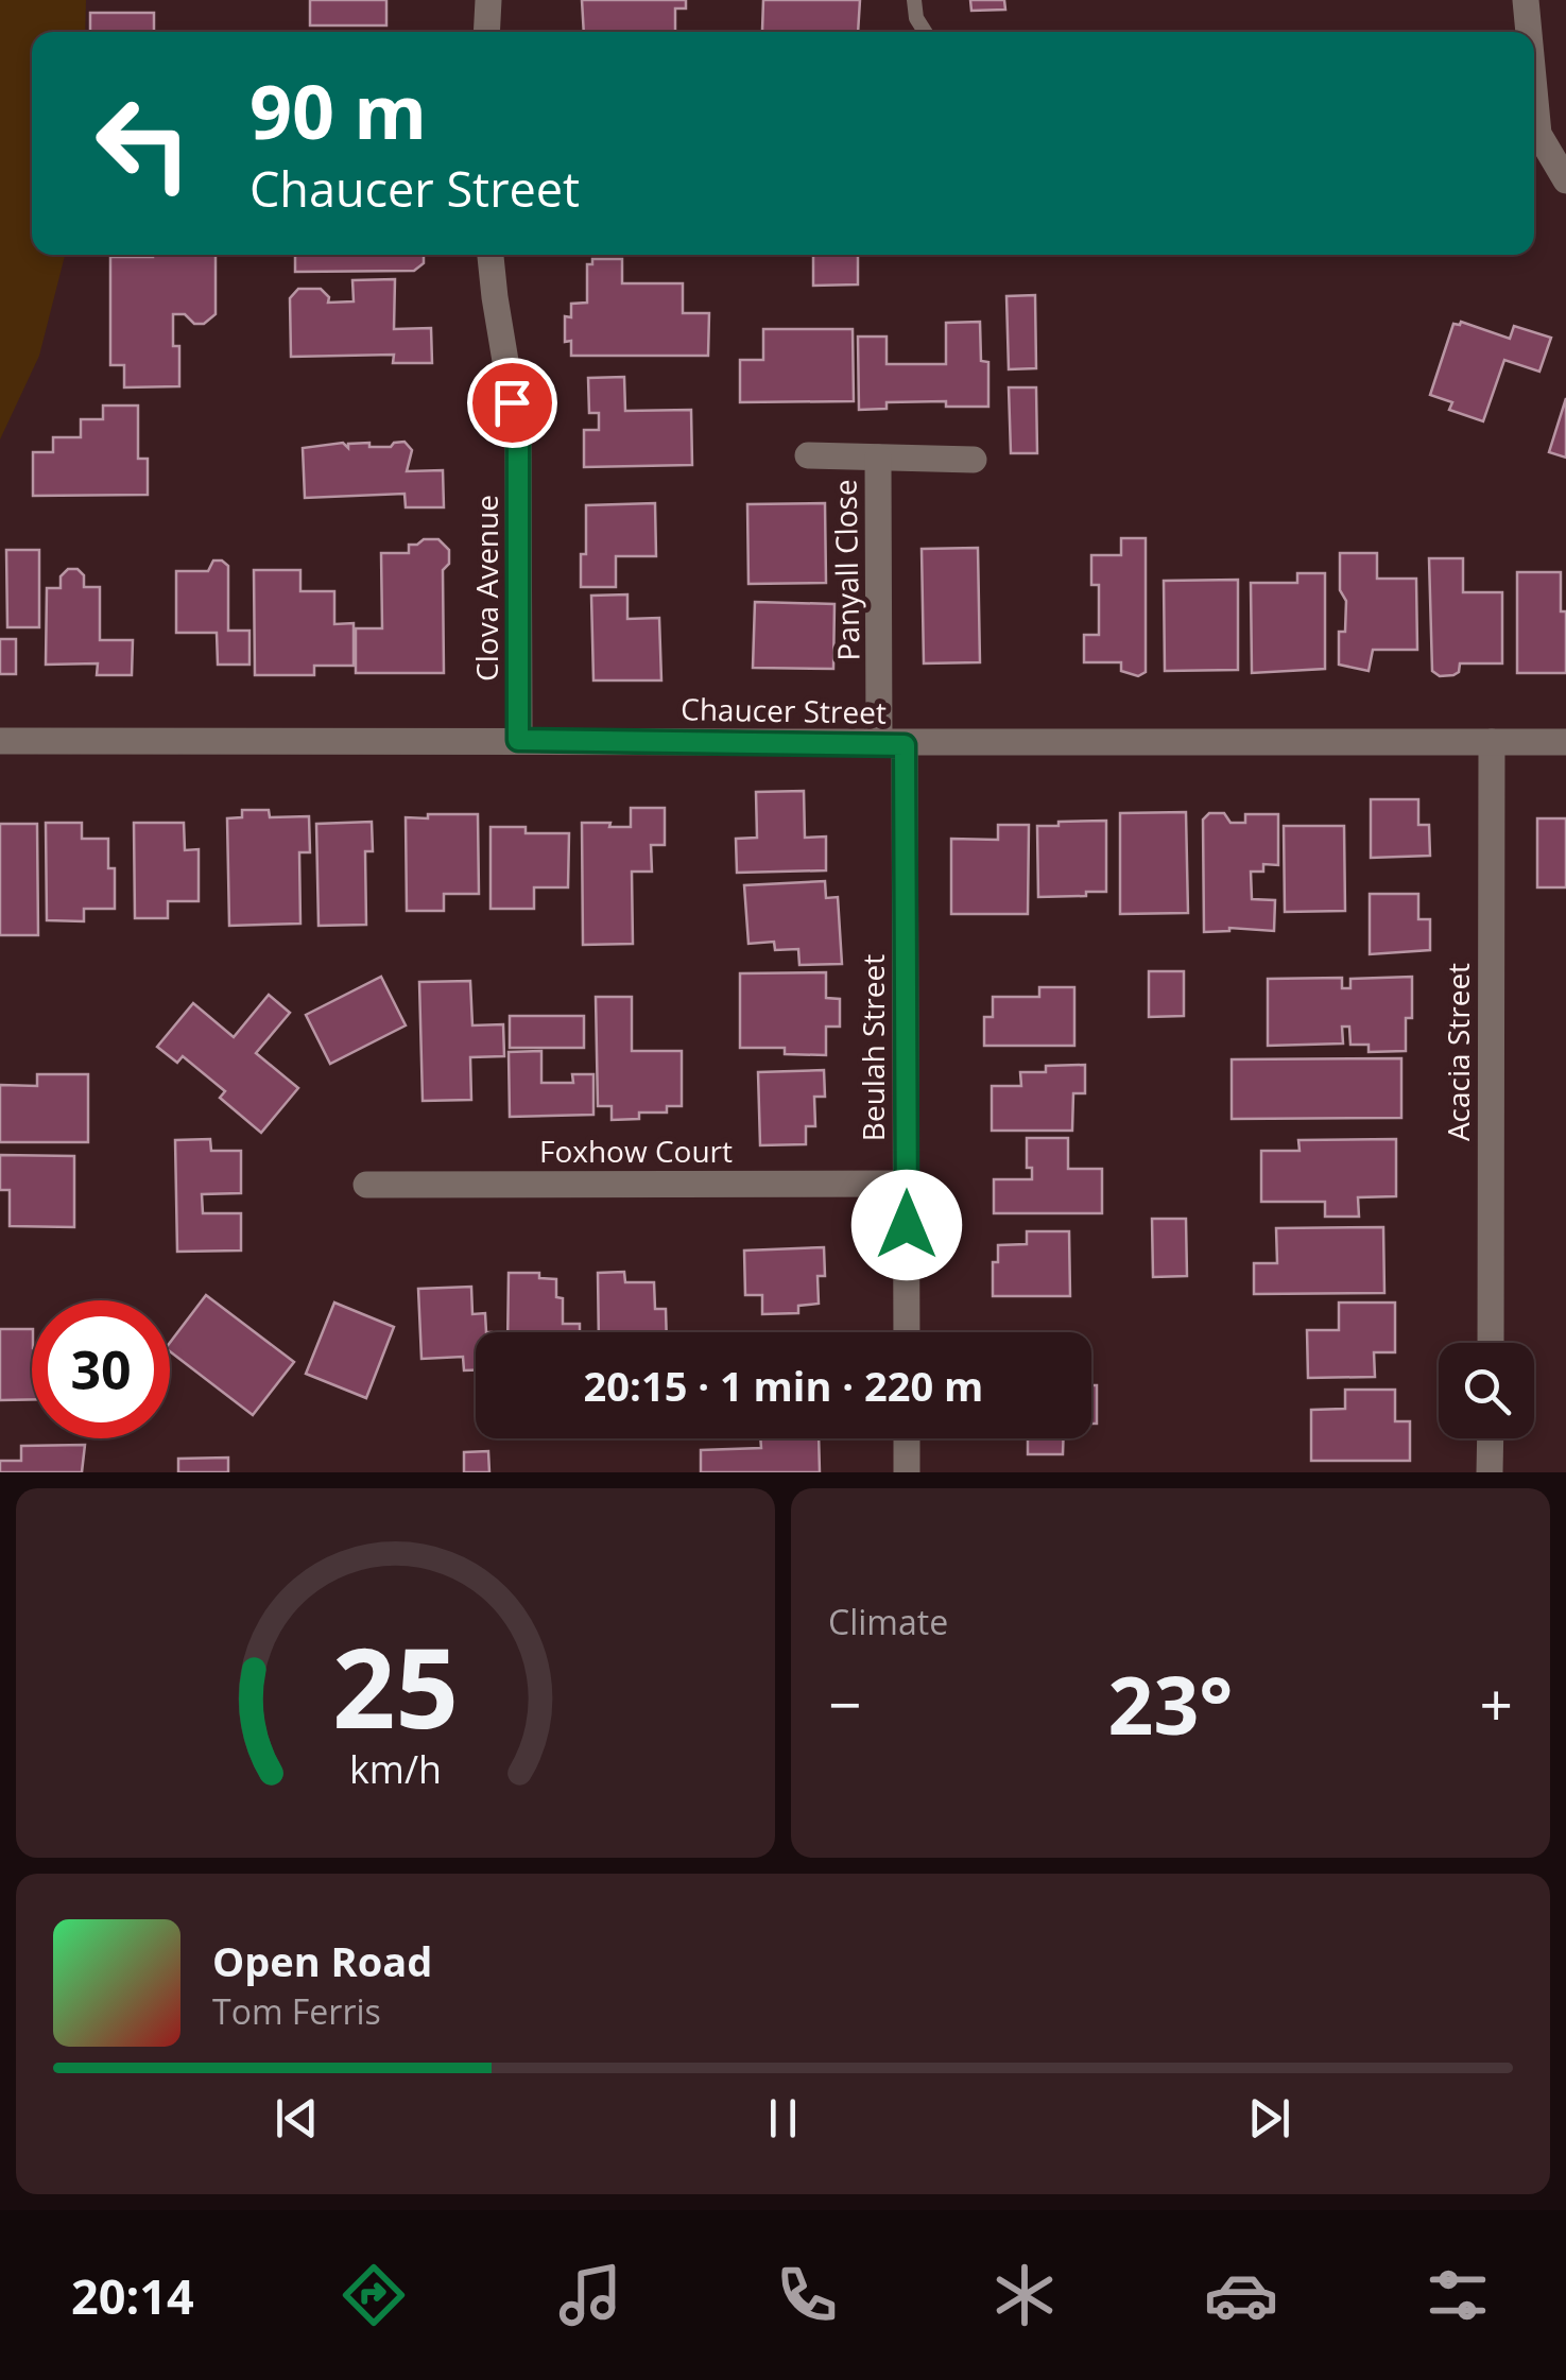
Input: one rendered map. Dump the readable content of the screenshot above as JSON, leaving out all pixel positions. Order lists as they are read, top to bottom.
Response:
{
  "streets": {
    "street": [
      "Panyall Close",
      "Clova Avenue",
      "Chaucer Street",
      "Beulah Street",
      "Acacia Street",
      "Foxhow Court"
    ]
  },
  "crossings": [
    ["Panyall Close", "Chaucer Street"],
    ["Panyall Close", "Beulah Street"],
    ["Clova Avenue", "Chaucer Street"],
    ["Chaucer Street", "Beulah Street"],
    ["Chaucer Street", "Acacia Street"],
    ["Beulah Street", "Foxhow Court"]
  ],
  "page": {
    "turn": ["90 m", "Chaucer Street"],
    "limit": "30",
    "trip": "20:15 · 1 min · 220 m",
    "tile": "Climate",
    "heat": ["−", "23°", "+"],
    "song": ["Open Road", "Tom Ferris"],
    "tabs": "20:14",
    "gauge": ["25", "km/h"]
  }
}
